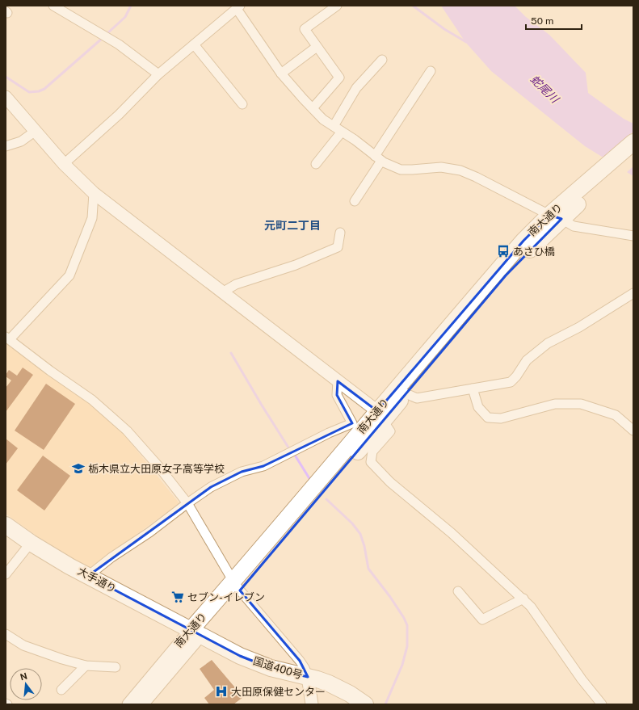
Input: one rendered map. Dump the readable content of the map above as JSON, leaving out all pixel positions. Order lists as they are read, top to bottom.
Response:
{
  "streets": {
    "highway": ["南大通り", "大手通り", "国道400号"]
  },
  "crossings": [
    ["南大通り", "大手通り"],
    ["南大通り", "国道400号"],
    ["大手通り", "国道400号"]
  ],
  "districts": ["元町二丁目"],
  "water": ["蛇尾川"],
  "places": {
    "bus stop": ["あさひ橋"],
    "school or university": ["栃木県立大田原女子高等学校"],
    "supermarket": ["セブン-イレブン"],
    "hospital": ["大田原保健センター"]
  },
  "scale_bar": "50 m",
  "north": "top"
}
